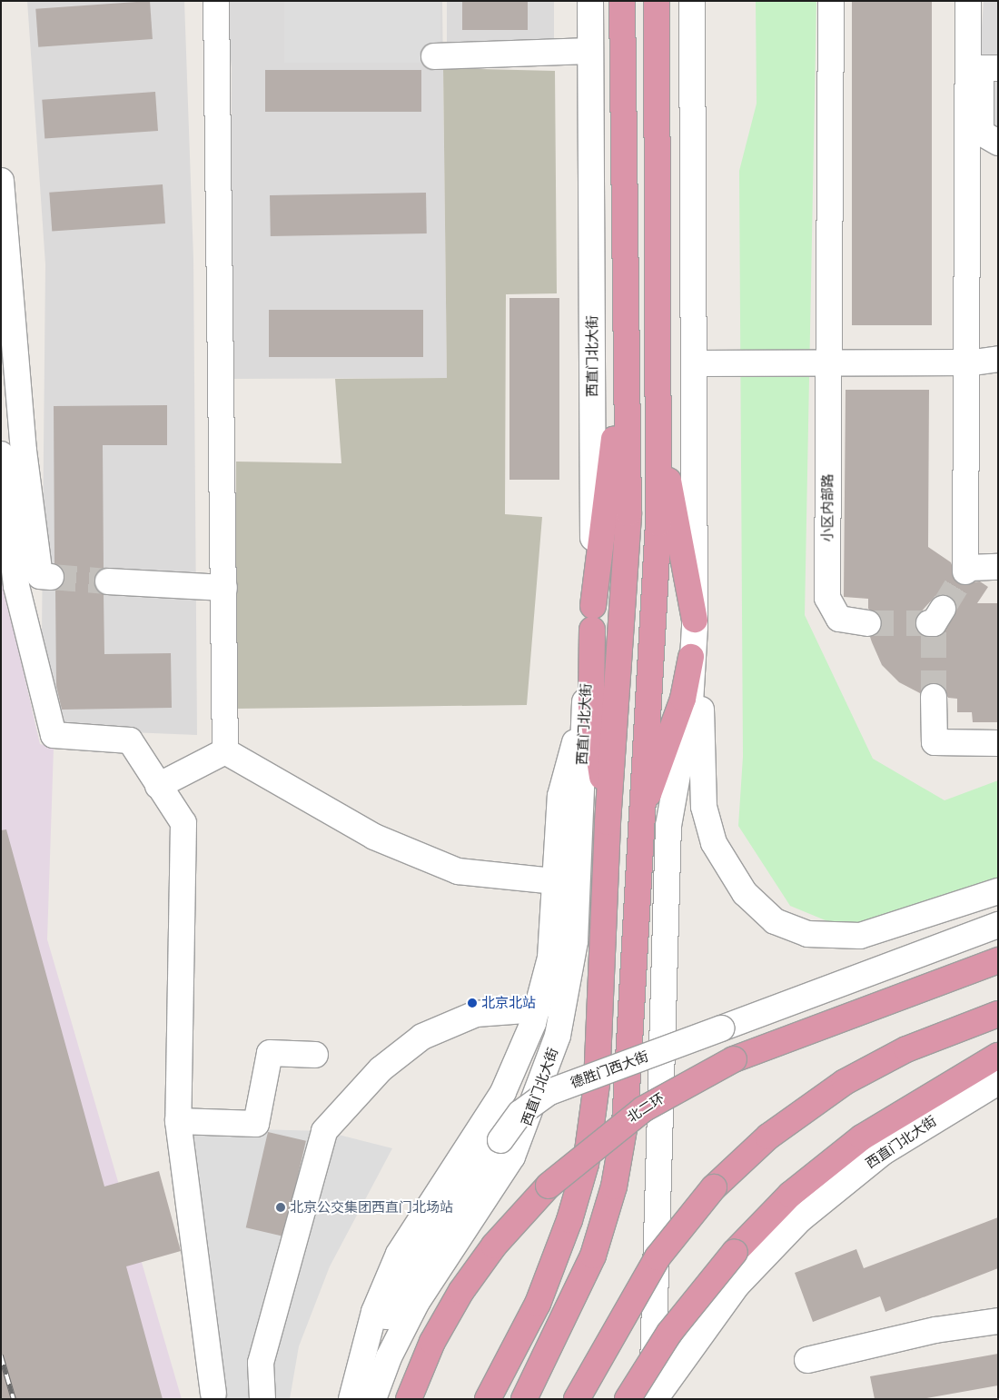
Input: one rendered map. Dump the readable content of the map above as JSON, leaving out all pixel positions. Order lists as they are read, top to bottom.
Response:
{
  "streets": {
    "highway": ["北二环"],
    "street": ["西直门北大街", "小区内部路", "德胜门西大街"]
  },
  "places": ["北京北站", "北京公交集团西直门北场站"]
}
